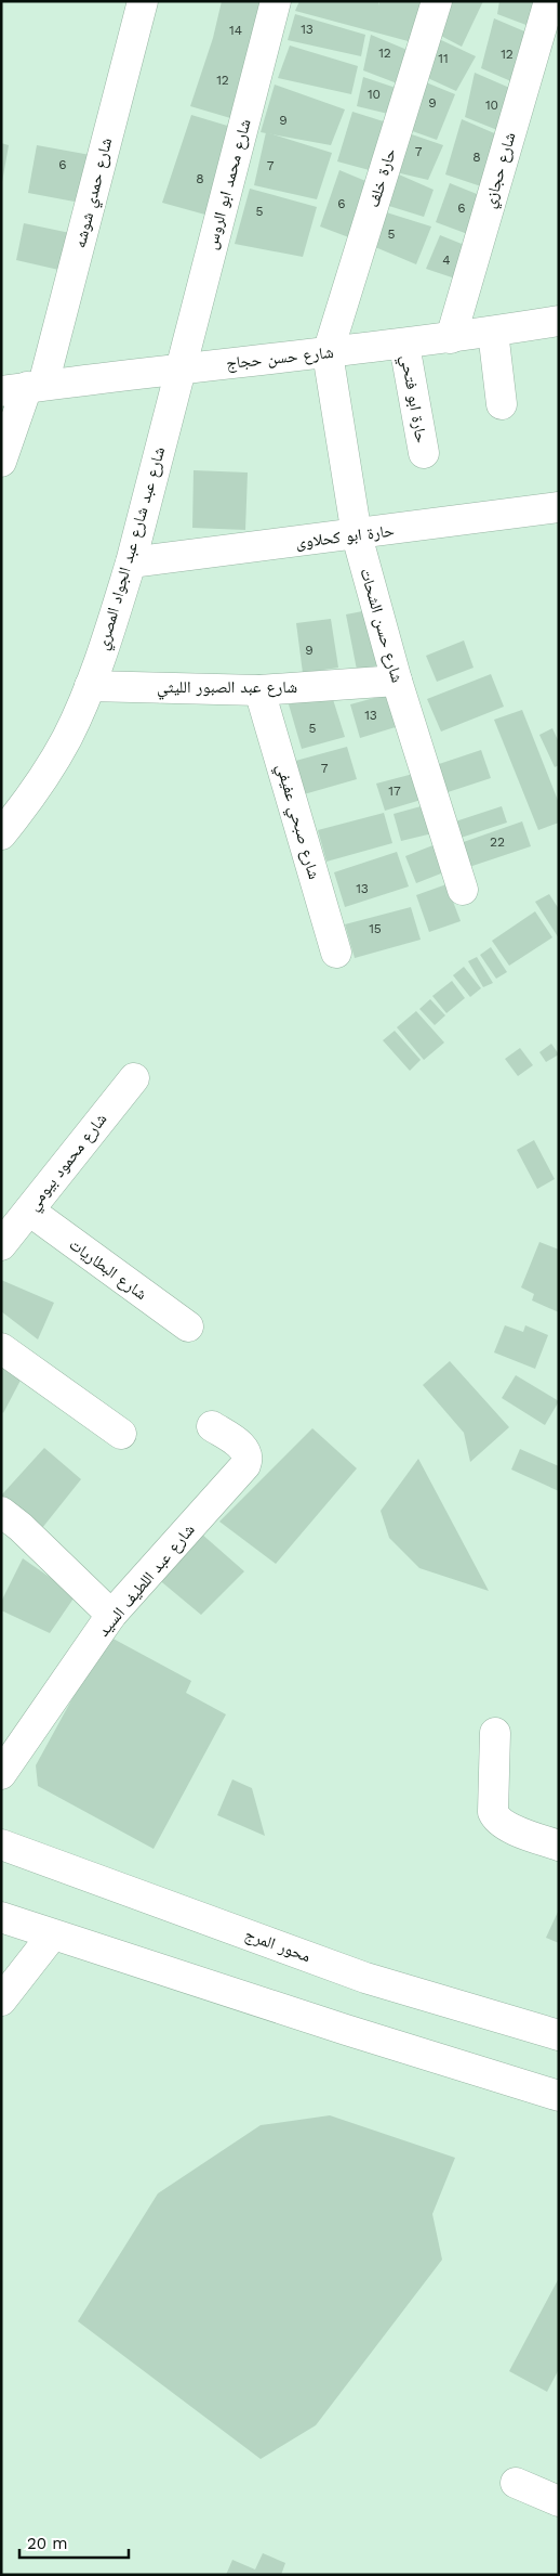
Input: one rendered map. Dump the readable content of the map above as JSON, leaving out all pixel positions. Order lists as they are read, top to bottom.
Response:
{
  "streets": {
    "street": [
      "شارع حجازي",
      "حارة خلف",
      "شارع محمد ابو الروس",
      "شارع حمدي شوشه",
      "شارع حسن حجاج",
      "حارة ابو فتحي",
      "حارة ابو كحلاوى",
      "شارع عبد شارع عبد الجواد المصري",
      "شارع حسن الشحات",
      "شارع عبد الصبور الليثي",
      "شارع صبحي عفيفي",
      "شارع محمود بيومي",
      "شارع البطاريات",
      "شارع عبد اللطيف السيد",
      "محور المرج"
    ]
  },
  "crossings": [
    ["شارع حجازي", "شارع حسن حجاج"],
    ["حارة خلف", "شارع حسن حجاج"],
    ["حارة خلف", "شارع حسن الشحات"],
    ["شارع محمد ابو الروس", "شارع حسن حجاج"],
    ["شارع محمد ابو الروس", "شارع عبد شارع عبد الجواد المصري"],
    ["شارع حمدي شوشه", "شارع حسن حجاج"],
    ["شارع حسن حجاج", "حارة ابو فتحي"],
    ["شارع حسن حجاج", "شارع عبد شارع عبد الجواد المصري"],
    ["شارع حسن حجاج", "شارع حسن الشحات"],
    ["حارة ابو كحلاوى", "شارع عبد شارع عبد الجواد المصري"],
    ["حارة ابو كحلاوى", "شارع حسن الشحات"],
    ["شارع عبد شارع عبد الجواد المصري", "شارع عبد الصبور الليثي"],
    ["شارع حسن الشحات", "شارع عبد الصبور الليثي"],
    ["شارع عبد الصبور الليثي", "شارع صبحي عفيفي"],
    ["شارع محمود بيومي", "شارع البطاريات"]
  ],
  "house_numbers": [
    "13",
    "14",
    "12",
    "12",
    "11",
    "12",
    "10",
    "9",
    "10",
    "9",
    "7",
    "8",
    "6",
    "7",
    "8",
    "6",
    "6",
    "5",
    "5",
    "4",
    "9",
    "13",
    "5",
    "7",
    "17",
    "22",
    "13",
    "15"
  ],
  "scale_bar": "20 m"
}
